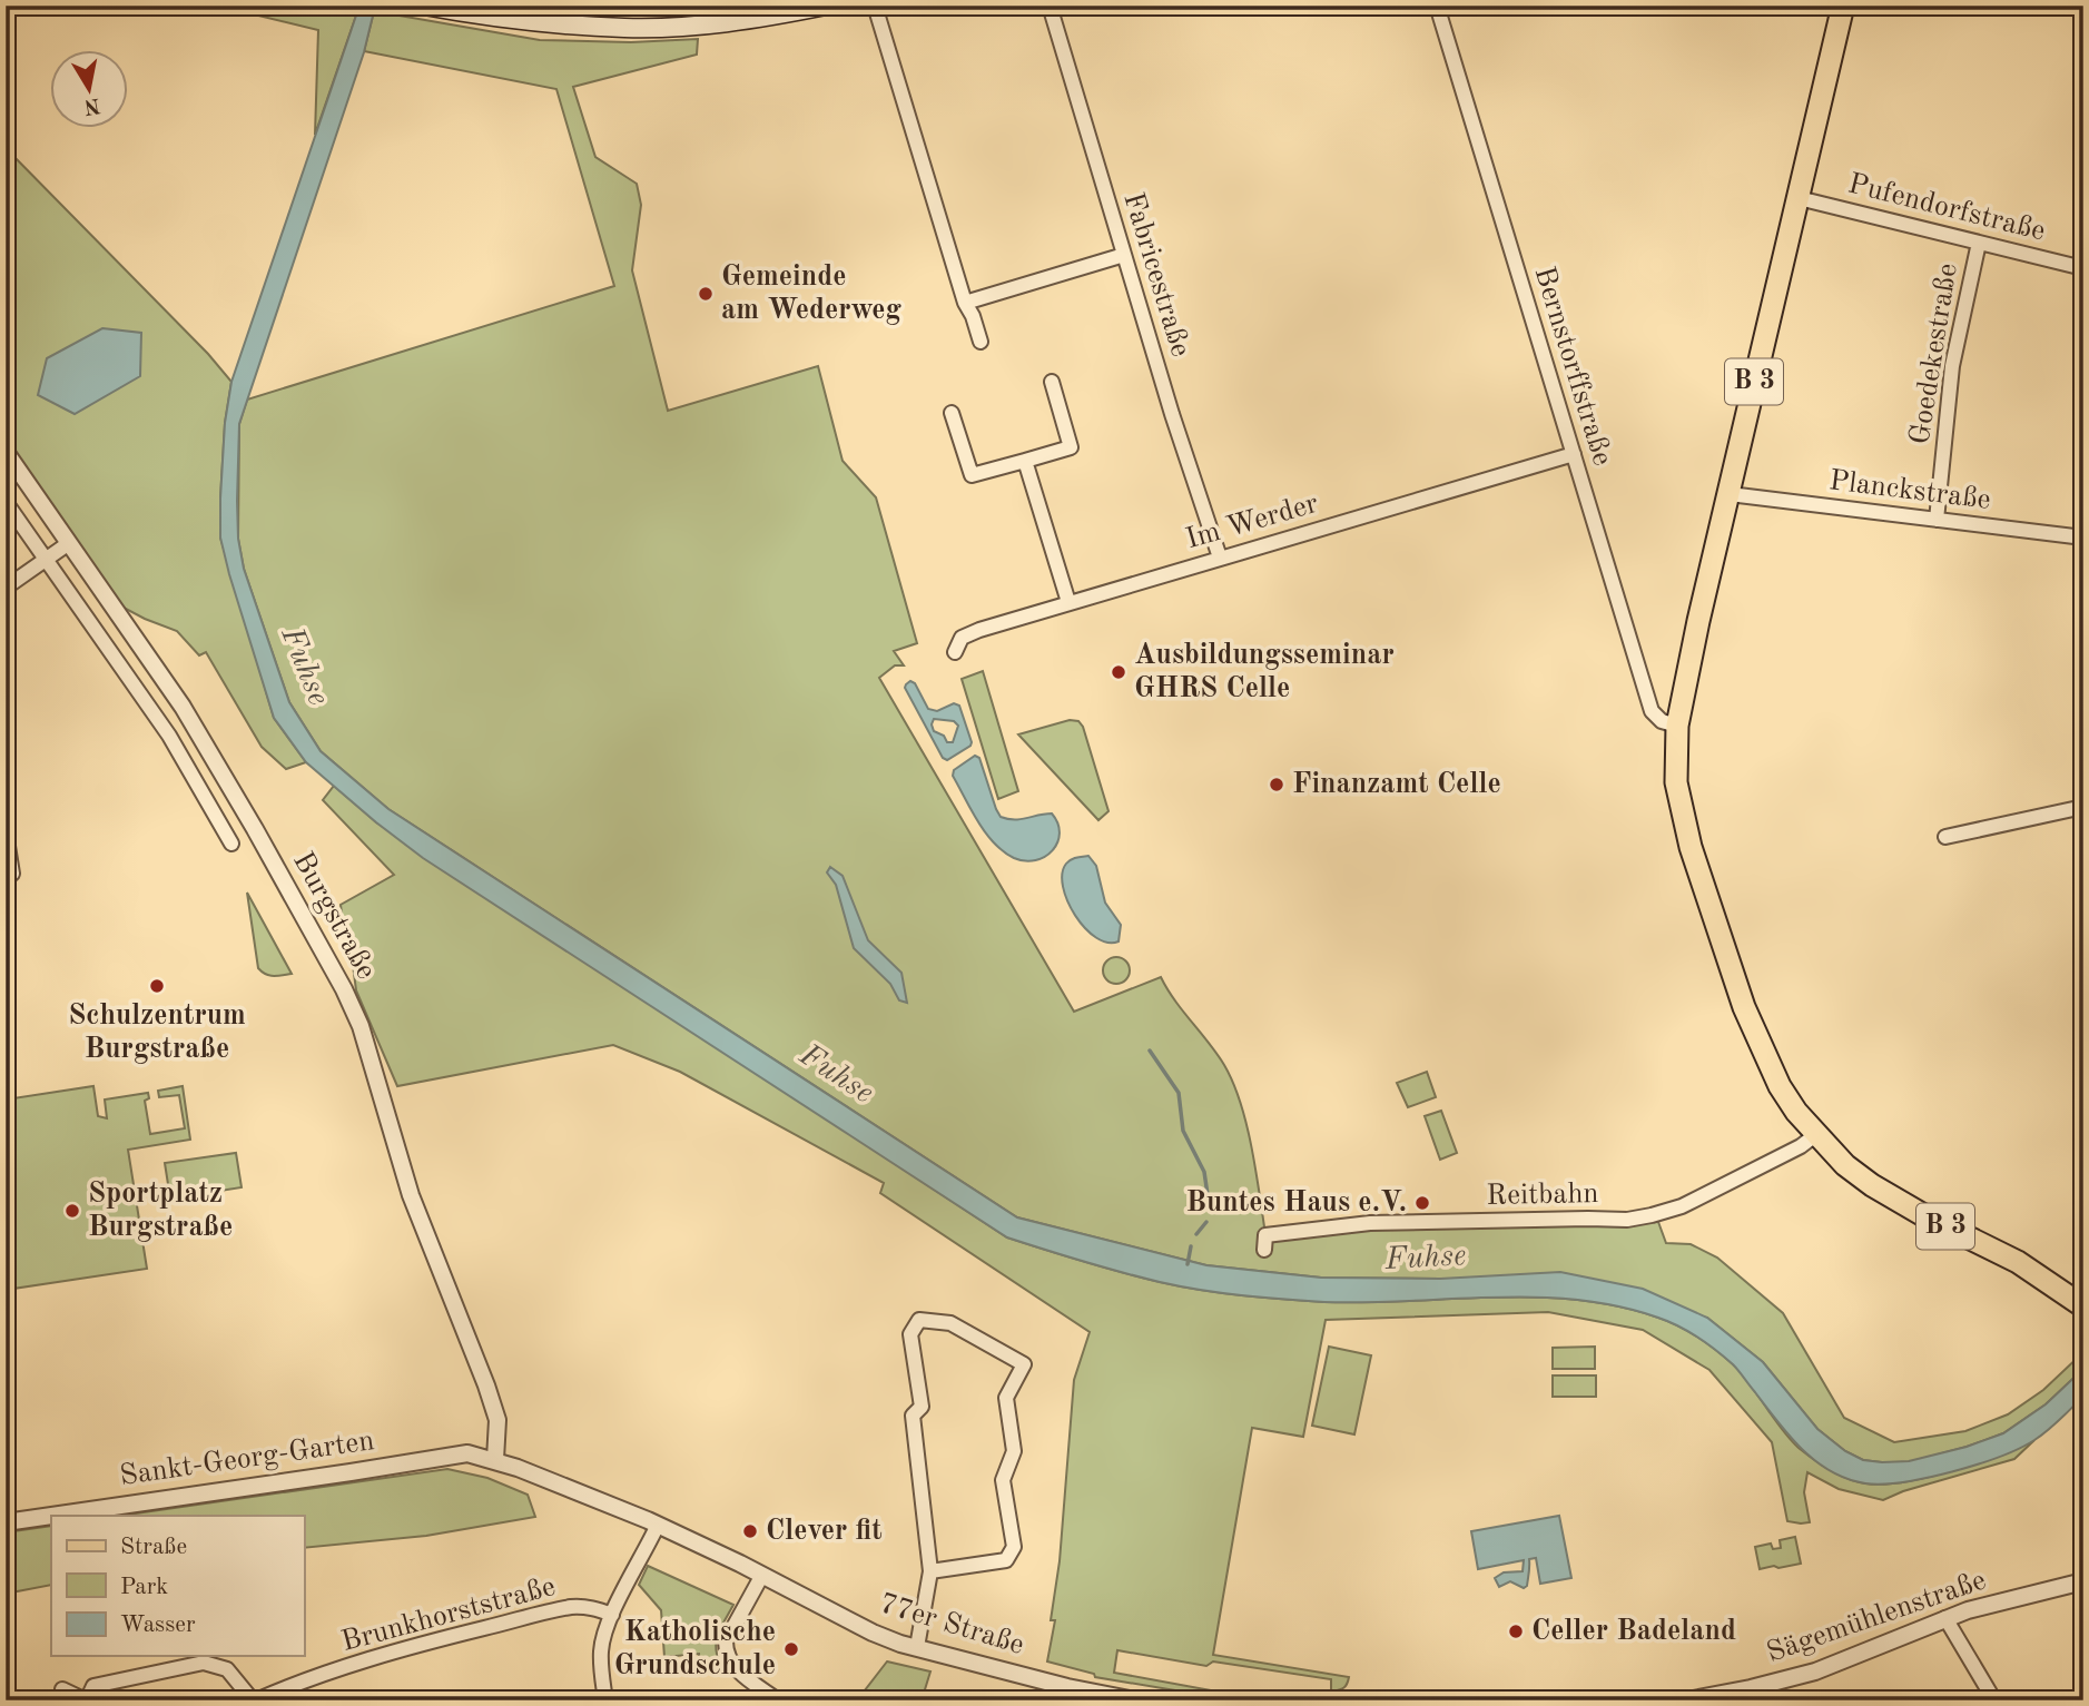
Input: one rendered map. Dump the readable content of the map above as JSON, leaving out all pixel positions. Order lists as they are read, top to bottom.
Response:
{
  "streets": {
    "main road": ["B 3"],
    "street": [
      "Pufendorfstraße",
      "Fabricestraße",
      "Goedekestraße",
      "Bernstorffstraße",
      "Planckstraße",
      "Im Werder",
      "Burgstraße",
      "Reitbahn",
      "Sankt-Georg-Garten",
      "Brunkhorststraße",
      "Sägemühlenstraße",
      "77er Straße"
    ]
  },
  "crossings": [
    ["Pufendorfstraße", "Goedekestraße"],
    ["Pufendorfstraße", "B 3"],
    ["Fabricestraße", "Im Werder"],
    ["Goedekestraße", "Planckstraße"],
    ["Bernstorffstraße", "B 3"],
    ["Bernstorffstraße", "Im Werder"],
    ["B 3", "Planckstraße"],
    ["B 3", "Reitbahn"],
    ["Burgstraße", "Sankt-Georg-Garten"],
    ["Burgstraße", "77er Straße"],
    ["Sankt-Georg-Garten", "77er Straße"]
  ],
  "water": ["Fuhse"],
  "places": [
    "Gemeinde am Wederweg",
    "Ausbildungsseminar GHRS Celle",
    "Finanzamt Celle",
    "Schulzentrum Burgstraße",
    "Buntes Haus e.V.",
    "Sportplatz Burgstraße",
    "Clever fit",
    "Celler Badeland",
    "Katholische Grundschule"
  ],
  "legend": ["Straße", "Park", "Wasser"],
  "north": "bottom"
}
